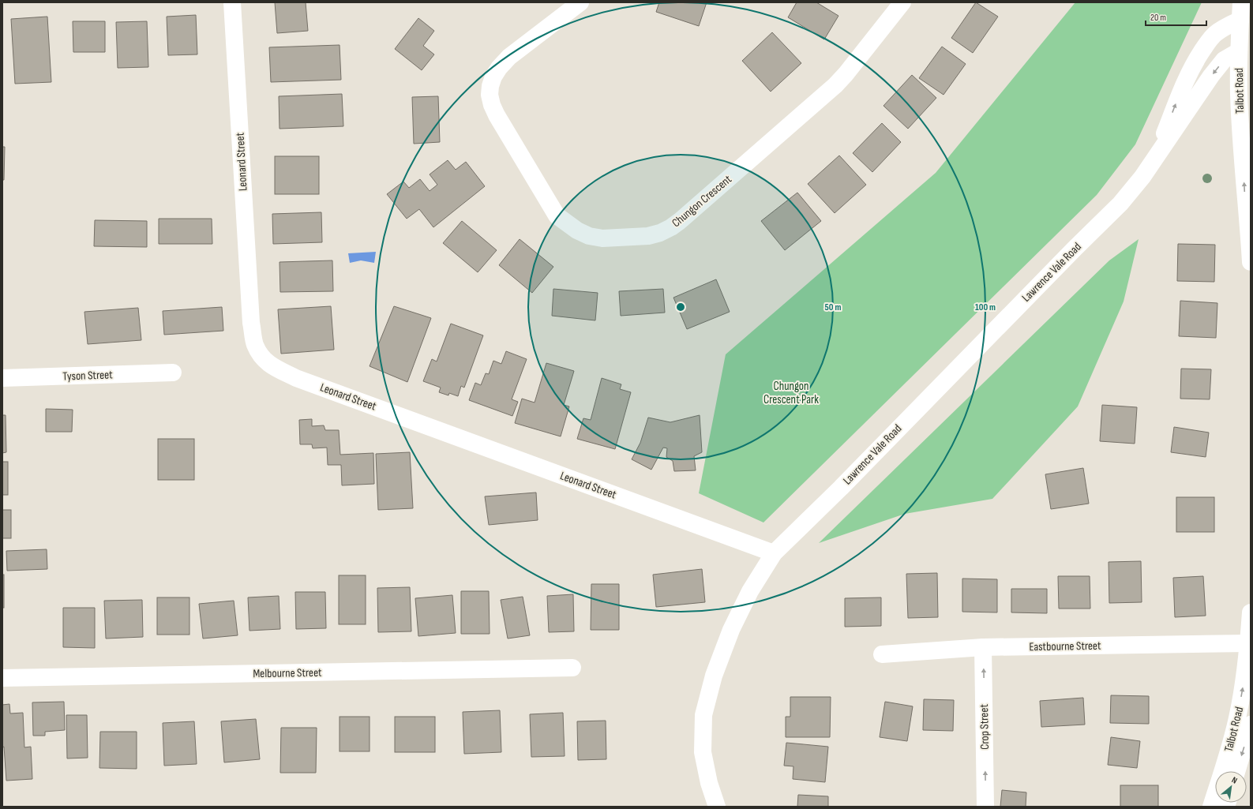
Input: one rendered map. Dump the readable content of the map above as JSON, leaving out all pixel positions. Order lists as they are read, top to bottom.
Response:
{
  "streets": {
    "street": [
      "Talbot Road",
      "Leonard Street",
      "Chungon Crescent",
      "Lawrence Vale Road",
      "Tyson Street",
      "Eastbourne Street",
      "Melbourne Street",
      "Crop Street"
    ]
  },
  "crossings": [
    ["Talbot Road", "Lawrence Vale Road"],
    ["Talbot Road", "Eastbourne Street"],
    ["Leonard Street", "Lawrence Vale Road"],
    ["Eastbourne Street", "Crop Street"]
  ],
  "one_way": ["Crop Street"],
  "parks": ["Chungon Crescent Park"],
  "scale_bar": "20 m",
  "north": "top right",
  "rings": ["50 m", "100 m"]
}
